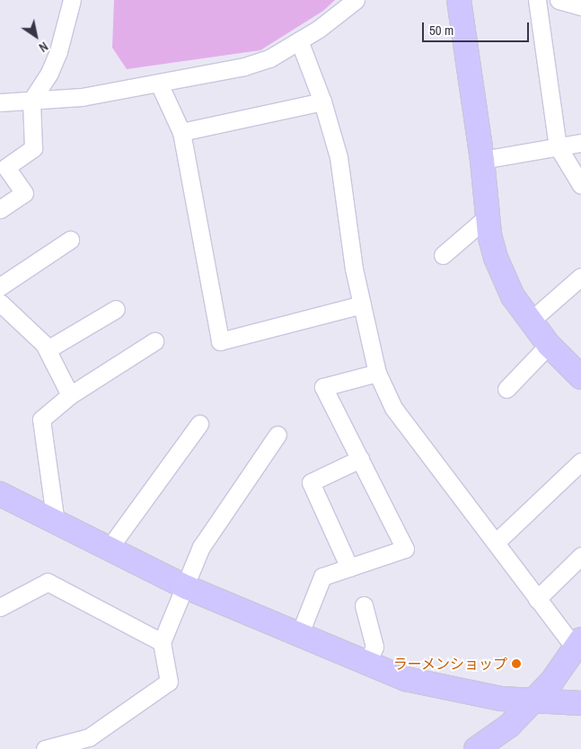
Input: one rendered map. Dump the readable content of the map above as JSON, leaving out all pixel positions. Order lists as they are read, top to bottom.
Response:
{
  "places": ["ラーメンショップ"],
  "scale_bar": "50 m",
  "north": "bottom right"
}
